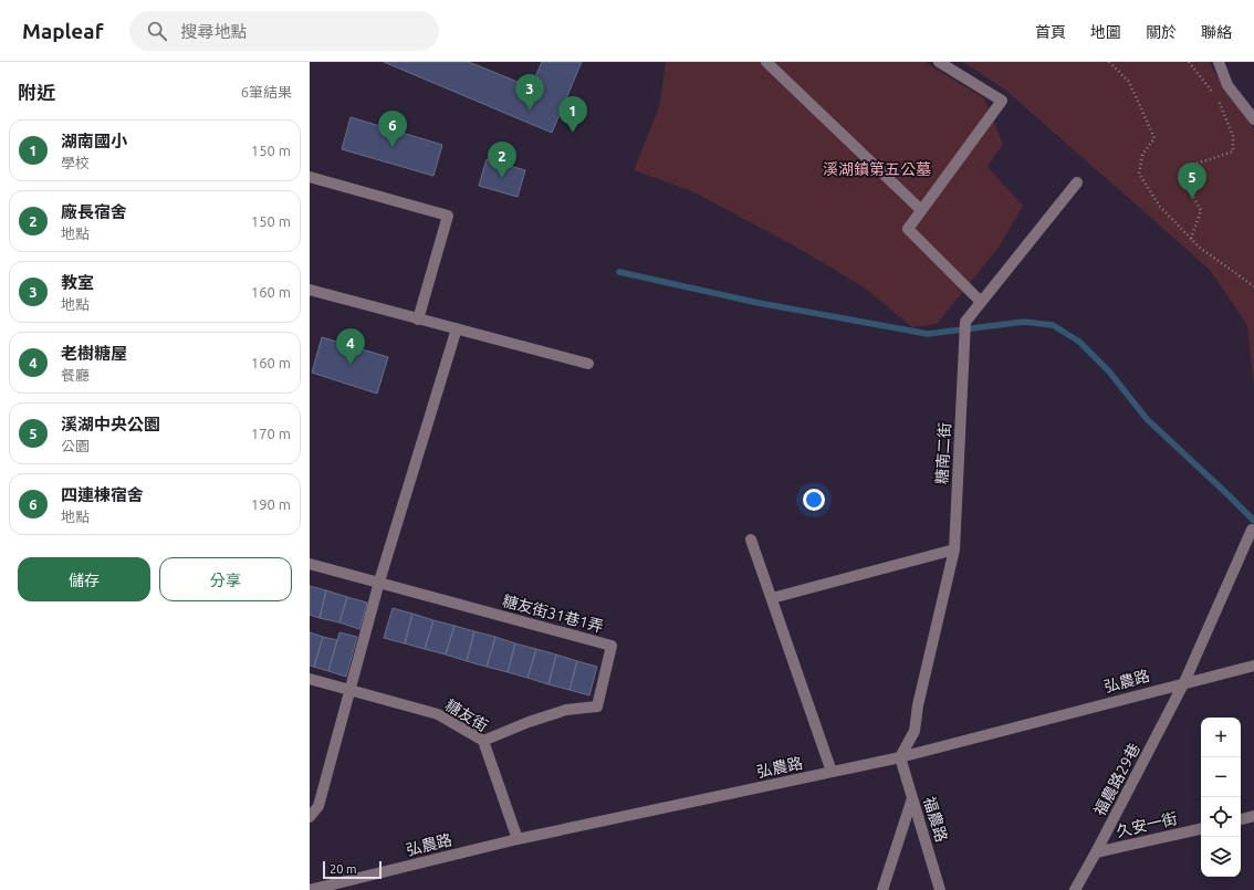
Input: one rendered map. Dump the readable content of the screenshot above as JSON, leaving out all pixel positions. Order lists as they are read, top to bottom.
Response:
{
  "streets": {
    "street": [
      "糖南二街",
      "糖友街31巷1弄",
      "弘農路",
      "糖友街",
      "福農路29巷",
      "福農路",
      "久安一街"
    ]
  },
  "crossings": [
    ["糖南二街", "弘農路"],
    ["糖南二街", "福農路"],
    ["糖友街31巷1弄", "糖友街"],
    ["弘農路", "糖友街"],
    ["弘農路", "福農路29巷"],
    ["弘農路", "福農路"],
    ["福農路29巷", "久安一街"]
  ],
  "parks": ["溪湖鎮第五公墓"],
  "scale_bar": "20 m",
  "page": {
    "header": "Mapleaf",
    "search": "搜尋地點",
    "nav": [
      "首頁",
      "地圖",
      "關於",
      "聯絡"
    ],
    "heading": ["附近", "6筆結果"],
    "pins": [
      "3",
      "1",
      "6",
      "2",
      "5",
      "4"
    ],
    "list": [
      {
        "mark": "1",
        "name": "湖南國小",
        "note": "學校",
        "value": "150 m"
      },
      {
        "mark": "2",
        "name": "廠長宿舍",
        "note": "地點",
        "value": "150 m"
      },
      {
        "mark": "3",
        "name": "教室",
        "note": "地點",
        "value": "160 m"
      },
      {
        "mark": "4",
        "name": "老樹糖屋",
        "note": "餐廳",
        "value": "160 m"
      },
      {
        "mark": "5",
        "name": "溪湖中央公園",
        "note": "公園",
        "value": "170 m"
      },
      {
        "mark": "6",
        "name": "四連棟宿舍",
        "note": "地點",
        "value": "190 m"
      }
    ],
    "buttons": ["儲存", "分享"],
    "map_buttons": ["+", "−"],
    "scale": "20 m"
  }
}
